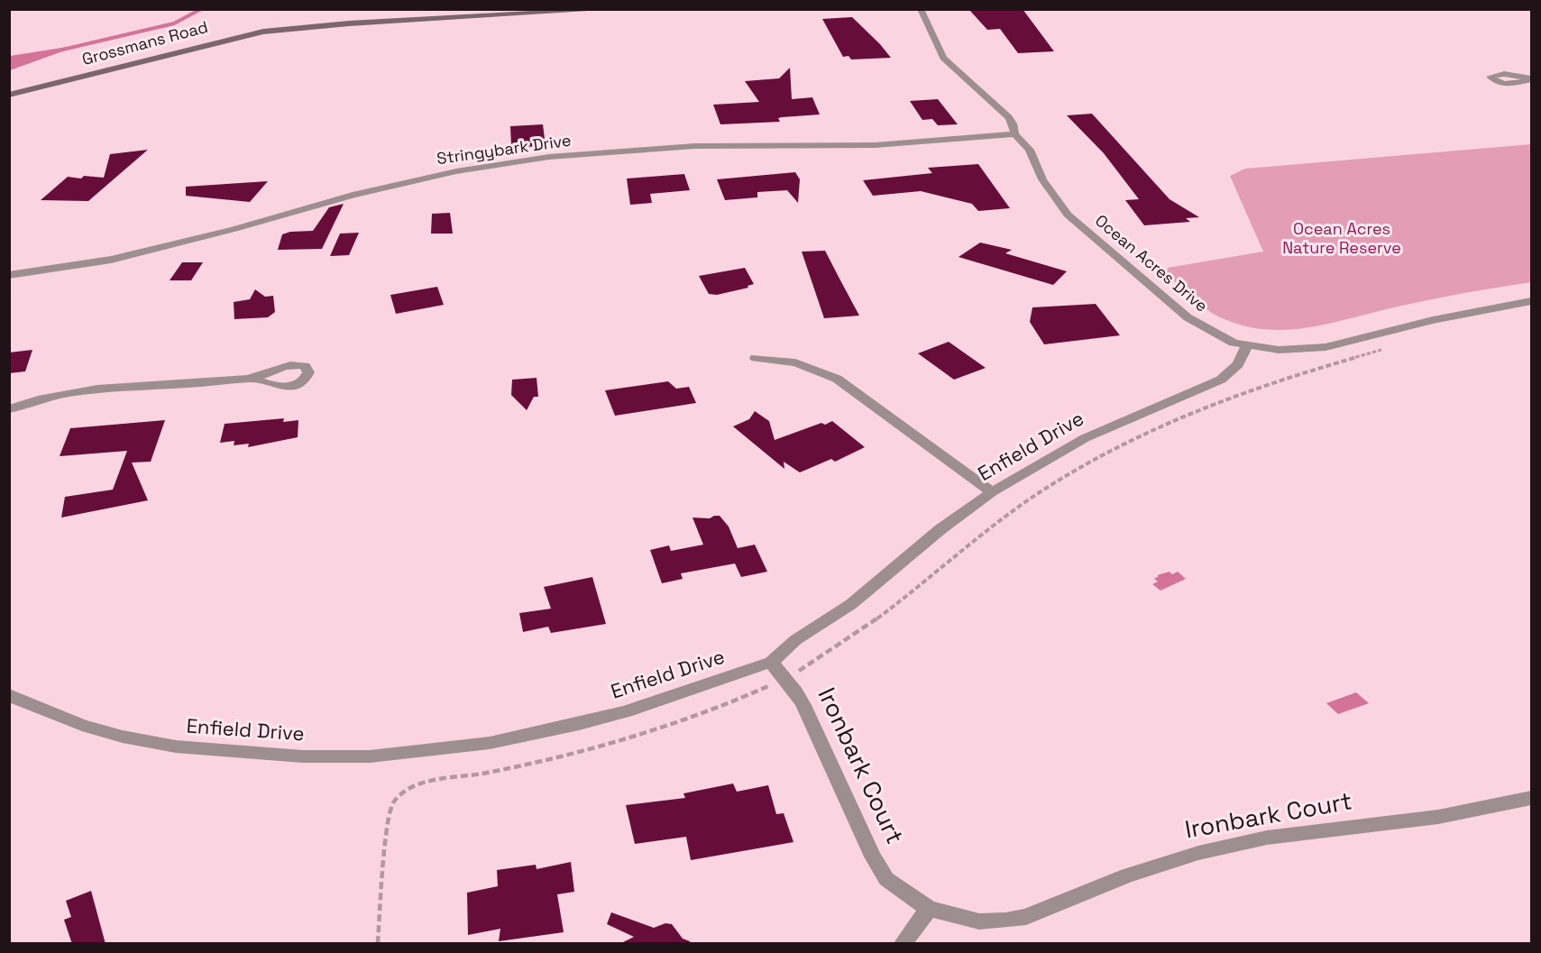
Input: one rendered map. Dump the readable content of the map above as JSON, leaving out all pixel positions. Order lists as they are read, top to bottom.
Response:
{
  "streets": {
    "street": [
      "Grossmans Road",
      "Stringybark Drive",
      "Ocean Acres Drive",
      "Enfield Drive",
      "Ironbark Court"
    ]
  },
  "crossings": [
    ["Stringybark Drive", "Ocean Acres Drive"],
    ["Ocean Acres Drive", "Enfield Drive"],
    ["Enfield Drive", "Ironbark Court"]
  ],
  "parks": ["Ocean Acres Nature Reserve"]
}
